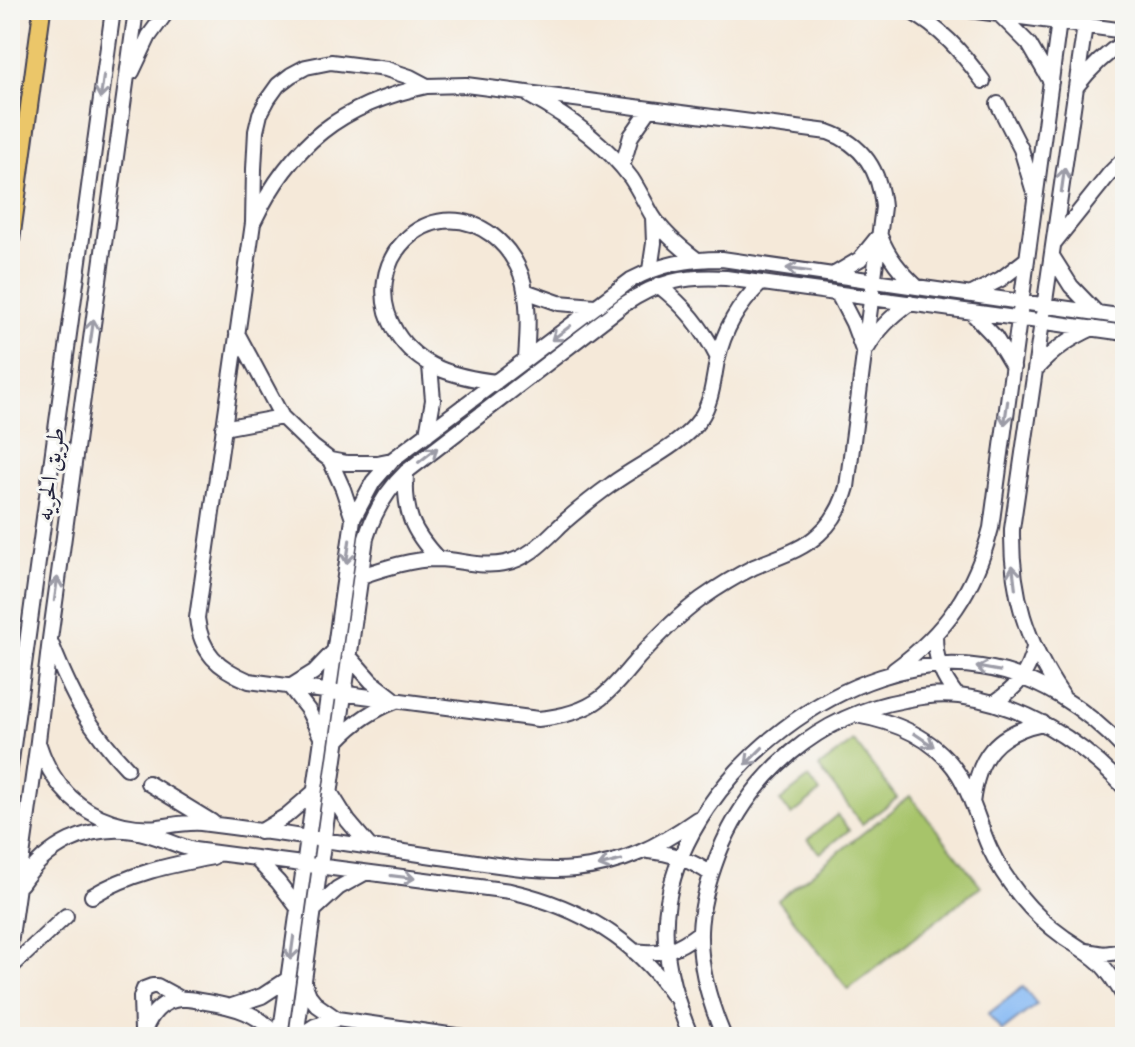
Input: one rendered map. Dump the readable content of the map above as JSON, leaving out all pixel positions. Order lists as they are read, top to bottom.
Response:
{
  "streets": {
    "street": ["طريق الحريه"]
  }
}
